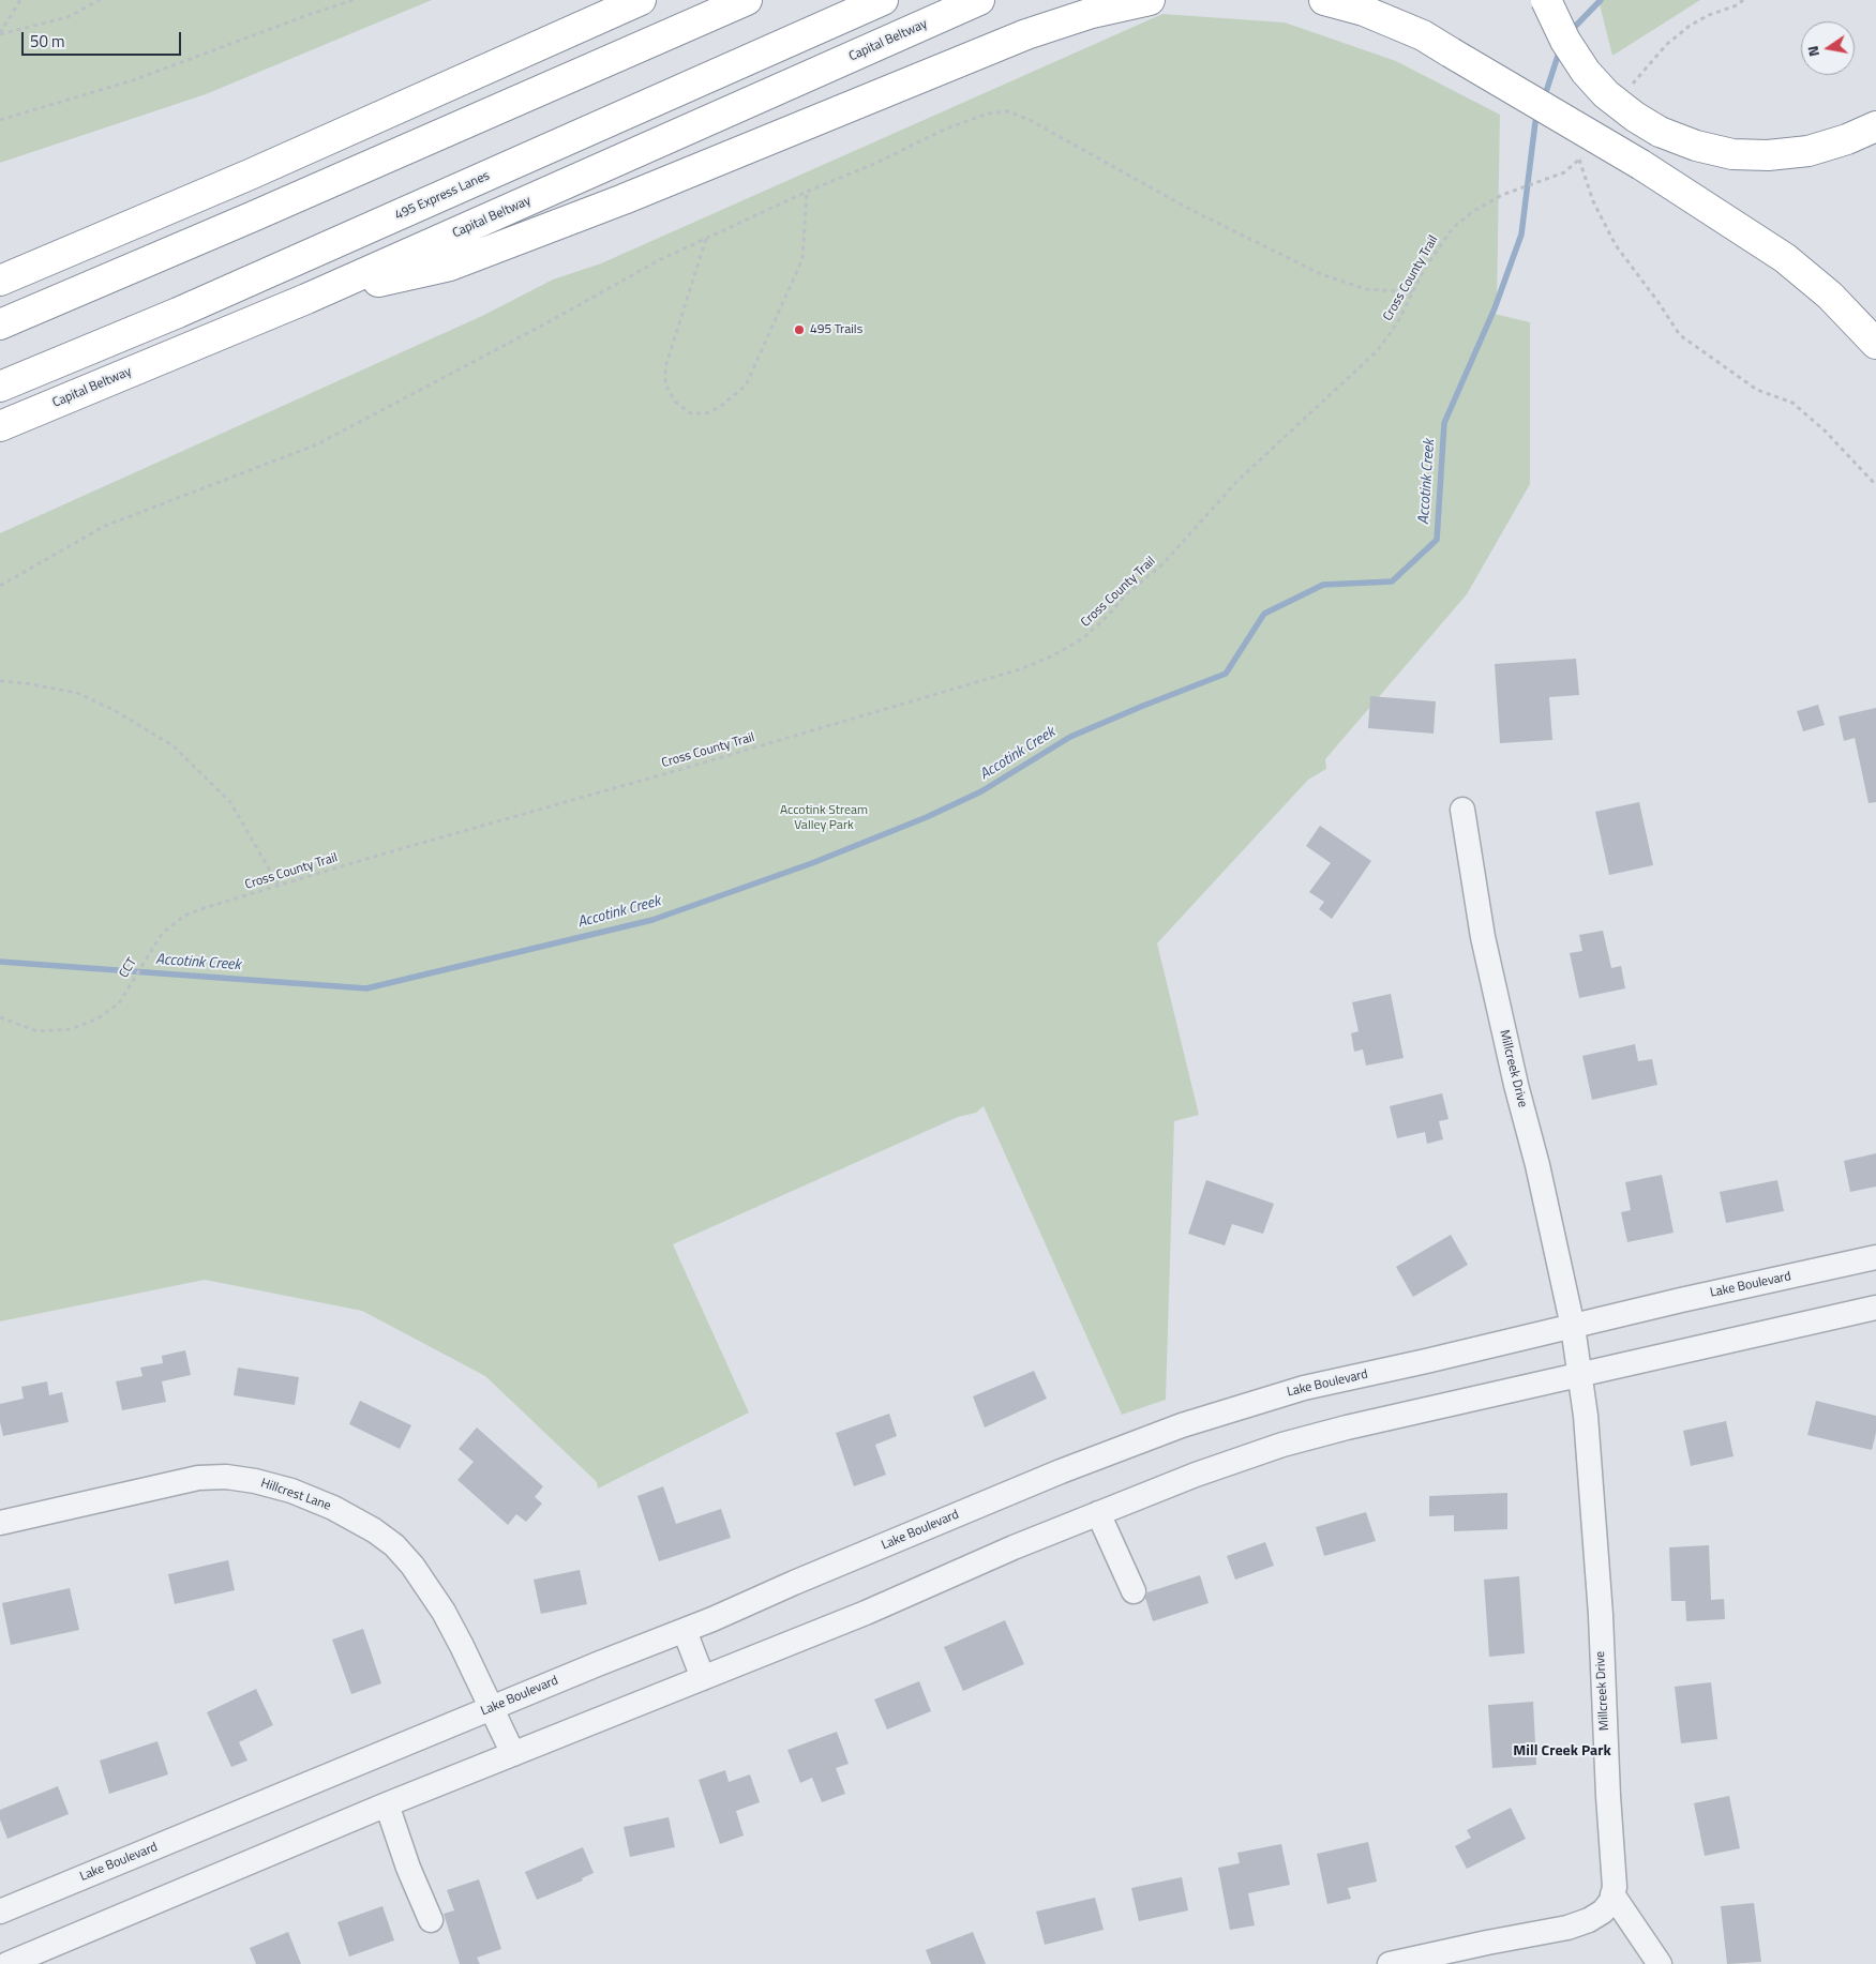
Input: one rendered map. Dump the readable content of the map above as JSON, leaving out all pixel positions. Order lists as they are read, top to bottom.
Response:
{
  "streets": {
    "highway": ["Capital Beltway", "495 Express Lanes"],
    "street": ["Millcreek Drive", "Lake Boulevard", "Hillcrest Lane"],
    "path": ["Cross County Trail", "CCT"]
  },
  "crossings": [
    ["Cross County Trail", "CCT"],
    ["Millcreek Drive", "Lake Boulevard"],
    ["Lake Boulevard", "Hillcrest Lane"]
  ],
  "districts": ["Mill Creek Park"],
  "water": ["Accotink Creek"],
  "parks": ["Accotink Stream Valley Park"],
  "places": ["495 Trails"],
  "scale_bar": "50 m",
  "north": "left"
}
